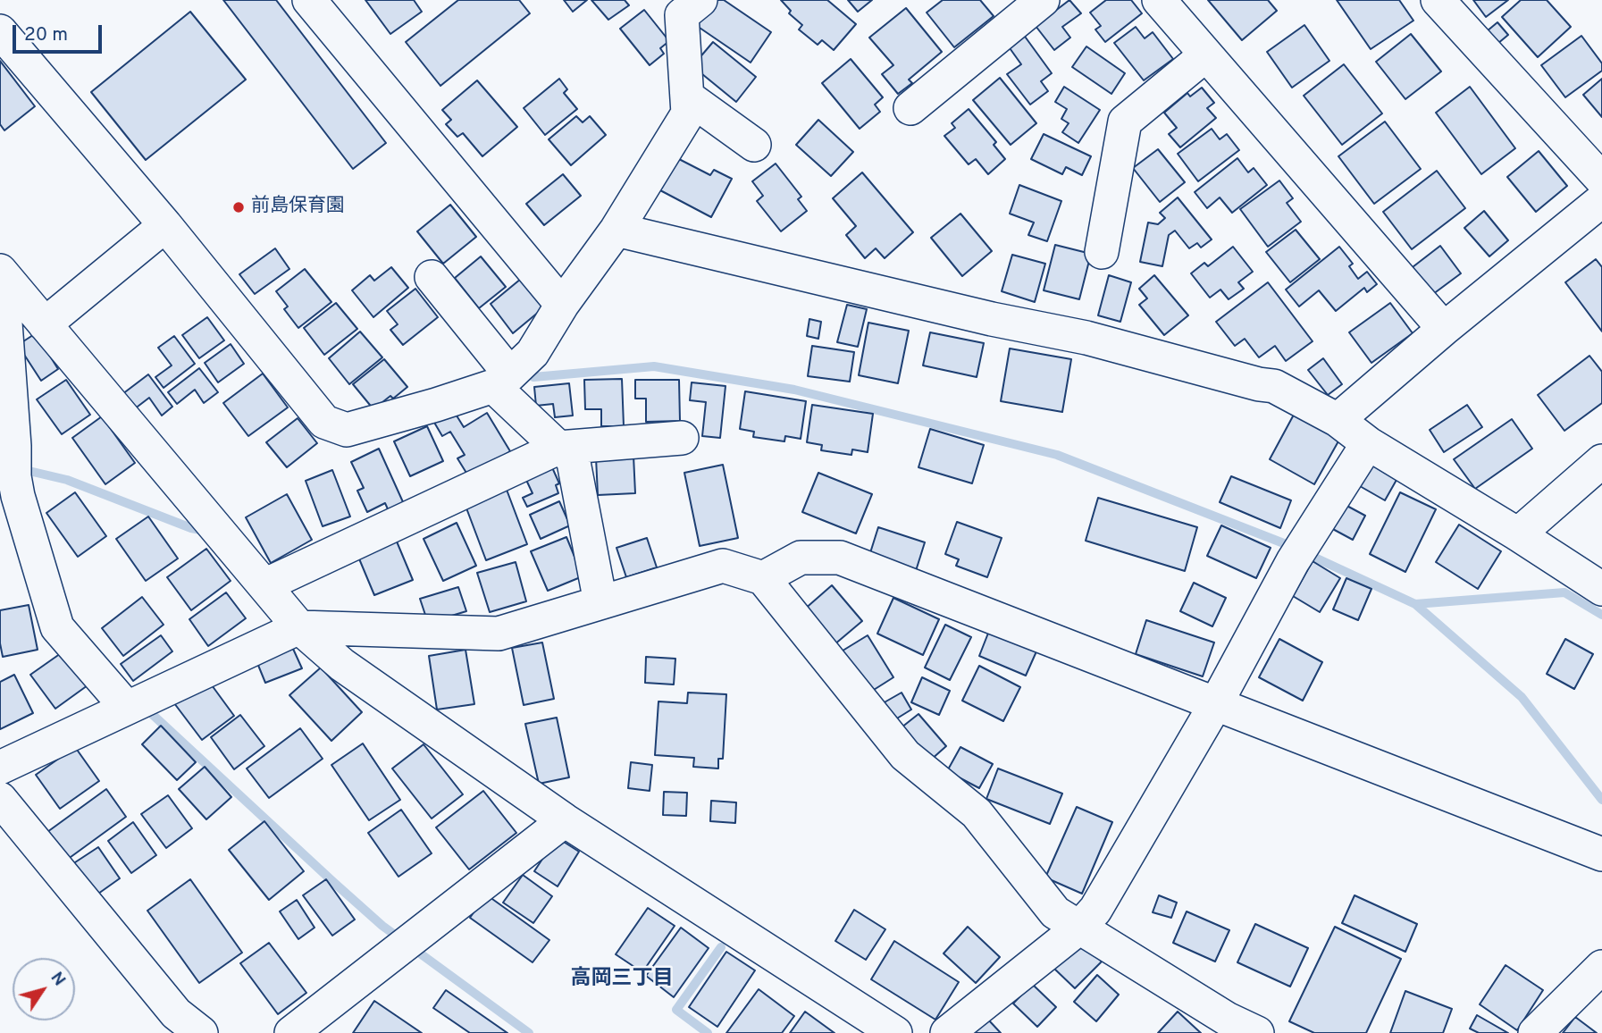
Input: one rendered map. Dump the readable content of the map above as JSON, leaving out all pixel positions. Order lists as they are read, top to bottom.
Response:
{
  "districts": ["高岡三丁目"],
  "places": ["前島保育園"],
  "scale_bar": "20 m",
  "north": "top right"
}
